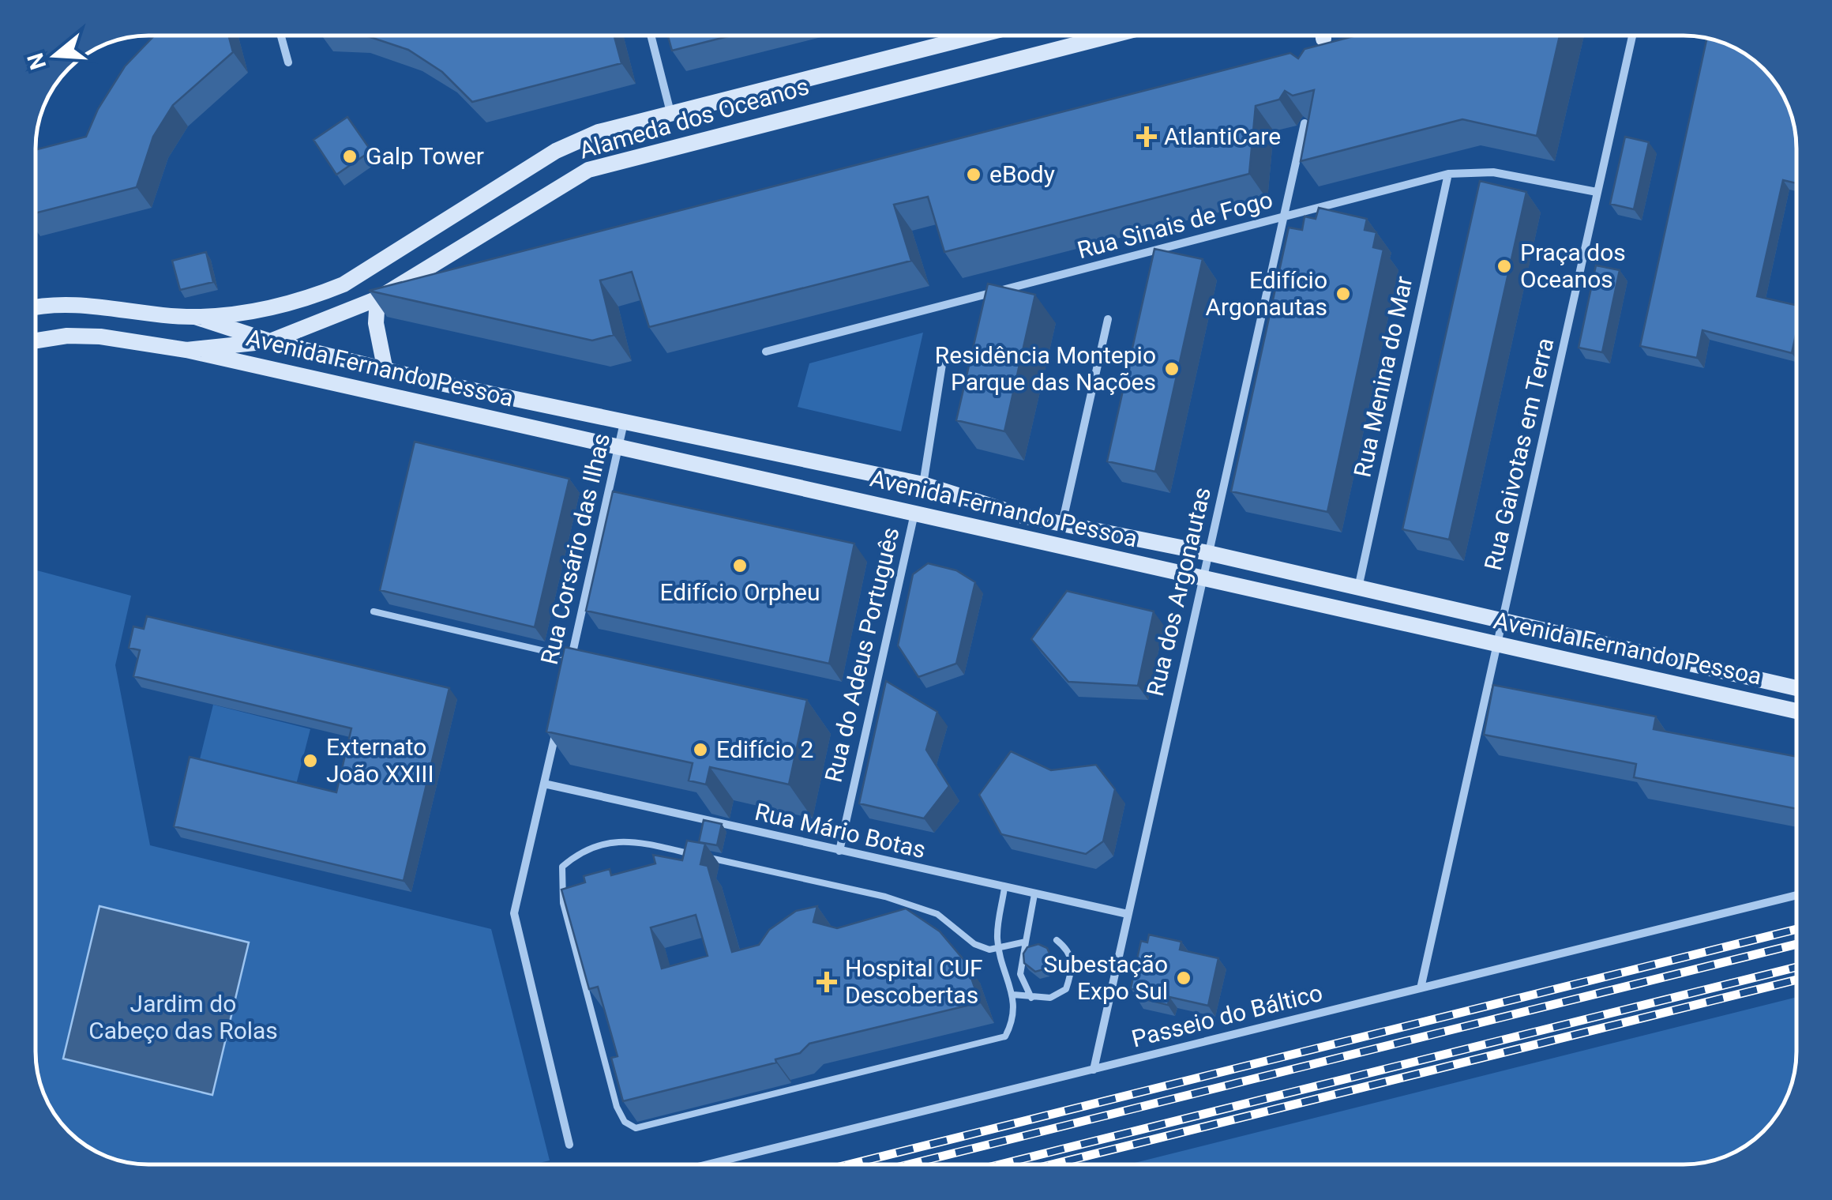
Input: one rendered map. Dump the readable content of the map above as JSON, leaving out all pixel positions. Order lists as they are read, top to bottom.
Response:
{
  "streets": {
    "street": [
      "Alameda dos Oceanos",
      "Rua Sinais de Fogo",
      "Avenida Fernando Pessoa",
      "Rua Menina do Mar",
      "Rua Gaivotas em Terra",
      "Rua Corsário das Ilhas",
      "Rua dos Argonautas",
      "Rua do Adeus Português",
      "Rua Mário Botas",
      "Passeio do Báltico"
    ]
  },
  "crossings": [
    ["Alameda dos Oceanos", "Avenida Fernando Pessoa"],
    ["Rua Sinais de Fogo", "Rua Menina do Mar"],
    ["Rua Sinais de Fogo", "Rua Gaivotas em Terra"],
    ["Rua Sinais de Fogo", "Rua dos Argonautas"],
    ["Avenida Fernando Pessoa", "Rua Menina do Mar"],
    ["Avenida Fernando Pessoa", "Rua Gaivotas em Terra"],
    ["Avenida Fernando Pessoa", "Rua Corsário das Ilhas"],
    ["Avenida Fernando Pessoa", "Rua dos Argonautas"],
    ["Avenida Fernando Pessoa", "Rua do Adeus Português"],
    ["Rua Gaivotas em Terra", "Passeio do Báltico"],
    ["Rua dos Argonautas", "Rua Mário Botas"],
    ["Rua dos Argonautas", "Passeio do Báltico"],
    ["Rua do Adeus Português", "Rua Mário Botas"]
  ],
  "parks": ["Jardim do Cabeço das Rolas"],
  "places": {
    "health": ["AtlantiCare", "Hospital CUF Descobertas"],
    "other": [
      "Galp Tower",
      "eBody",
      "Praça dos Oceanos",
      "Edifício Argonautas",
      "Residência Montepio Parque das Nações",
      "Edifício Orpheu",
      "Edifício 2",
      "Externato João XXIII",
      "Subestação Expo Sul"
    ]
  },
  "north": "left"
}
